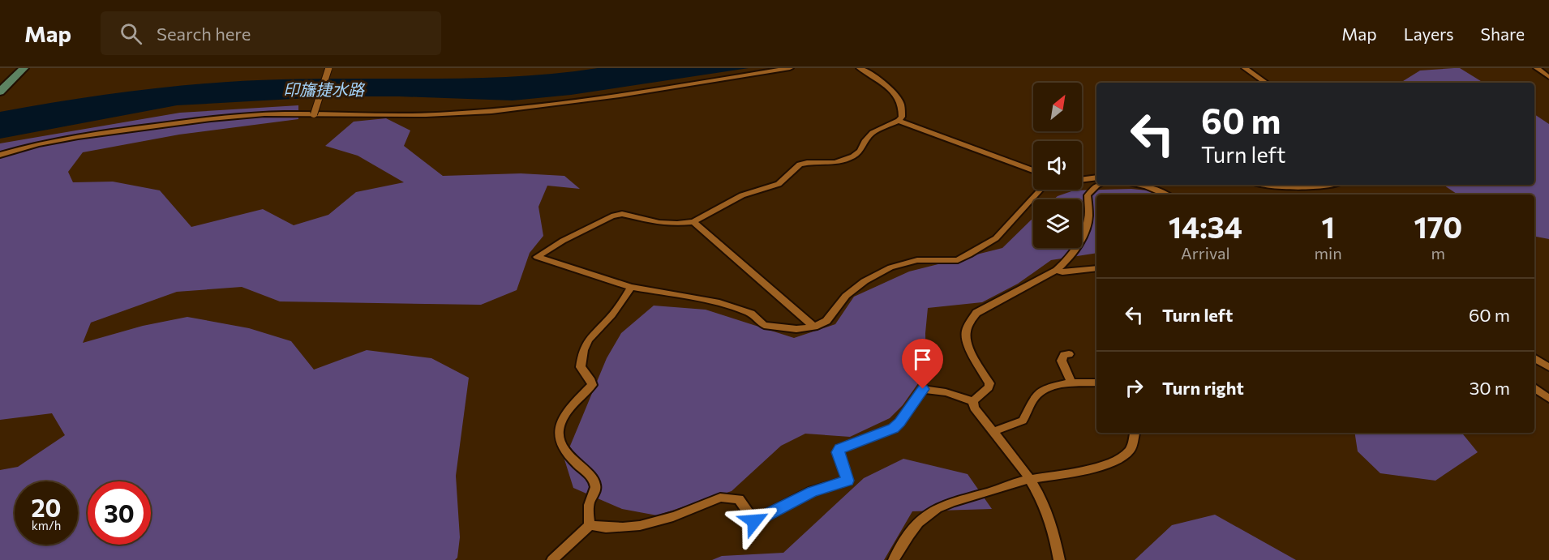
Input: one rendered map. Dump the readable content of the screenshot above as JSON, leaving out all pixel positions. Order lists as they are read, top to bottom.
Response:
{
  "water": ["印旛捷水路"],
  "north": "top right",
  "page": {
    "header": "Map",
    "search": "Search here",
    "nav": ["Map", "Layers", "Share"],
    "turn": ["60 m", "Turn left"],
    "eta": [
      "14:34",
      "Arrival",
      "1",
      "min",
      "170",
      "m"
    ],
    "list": [
      {
        "name": "Turn left",
        "value": "60 m"
      },
      {
        "name": "Turn right",
        "value": "30 m"
      }
    ],
    "speed": "20 km/h",
    "limit": "30"
  }
}
